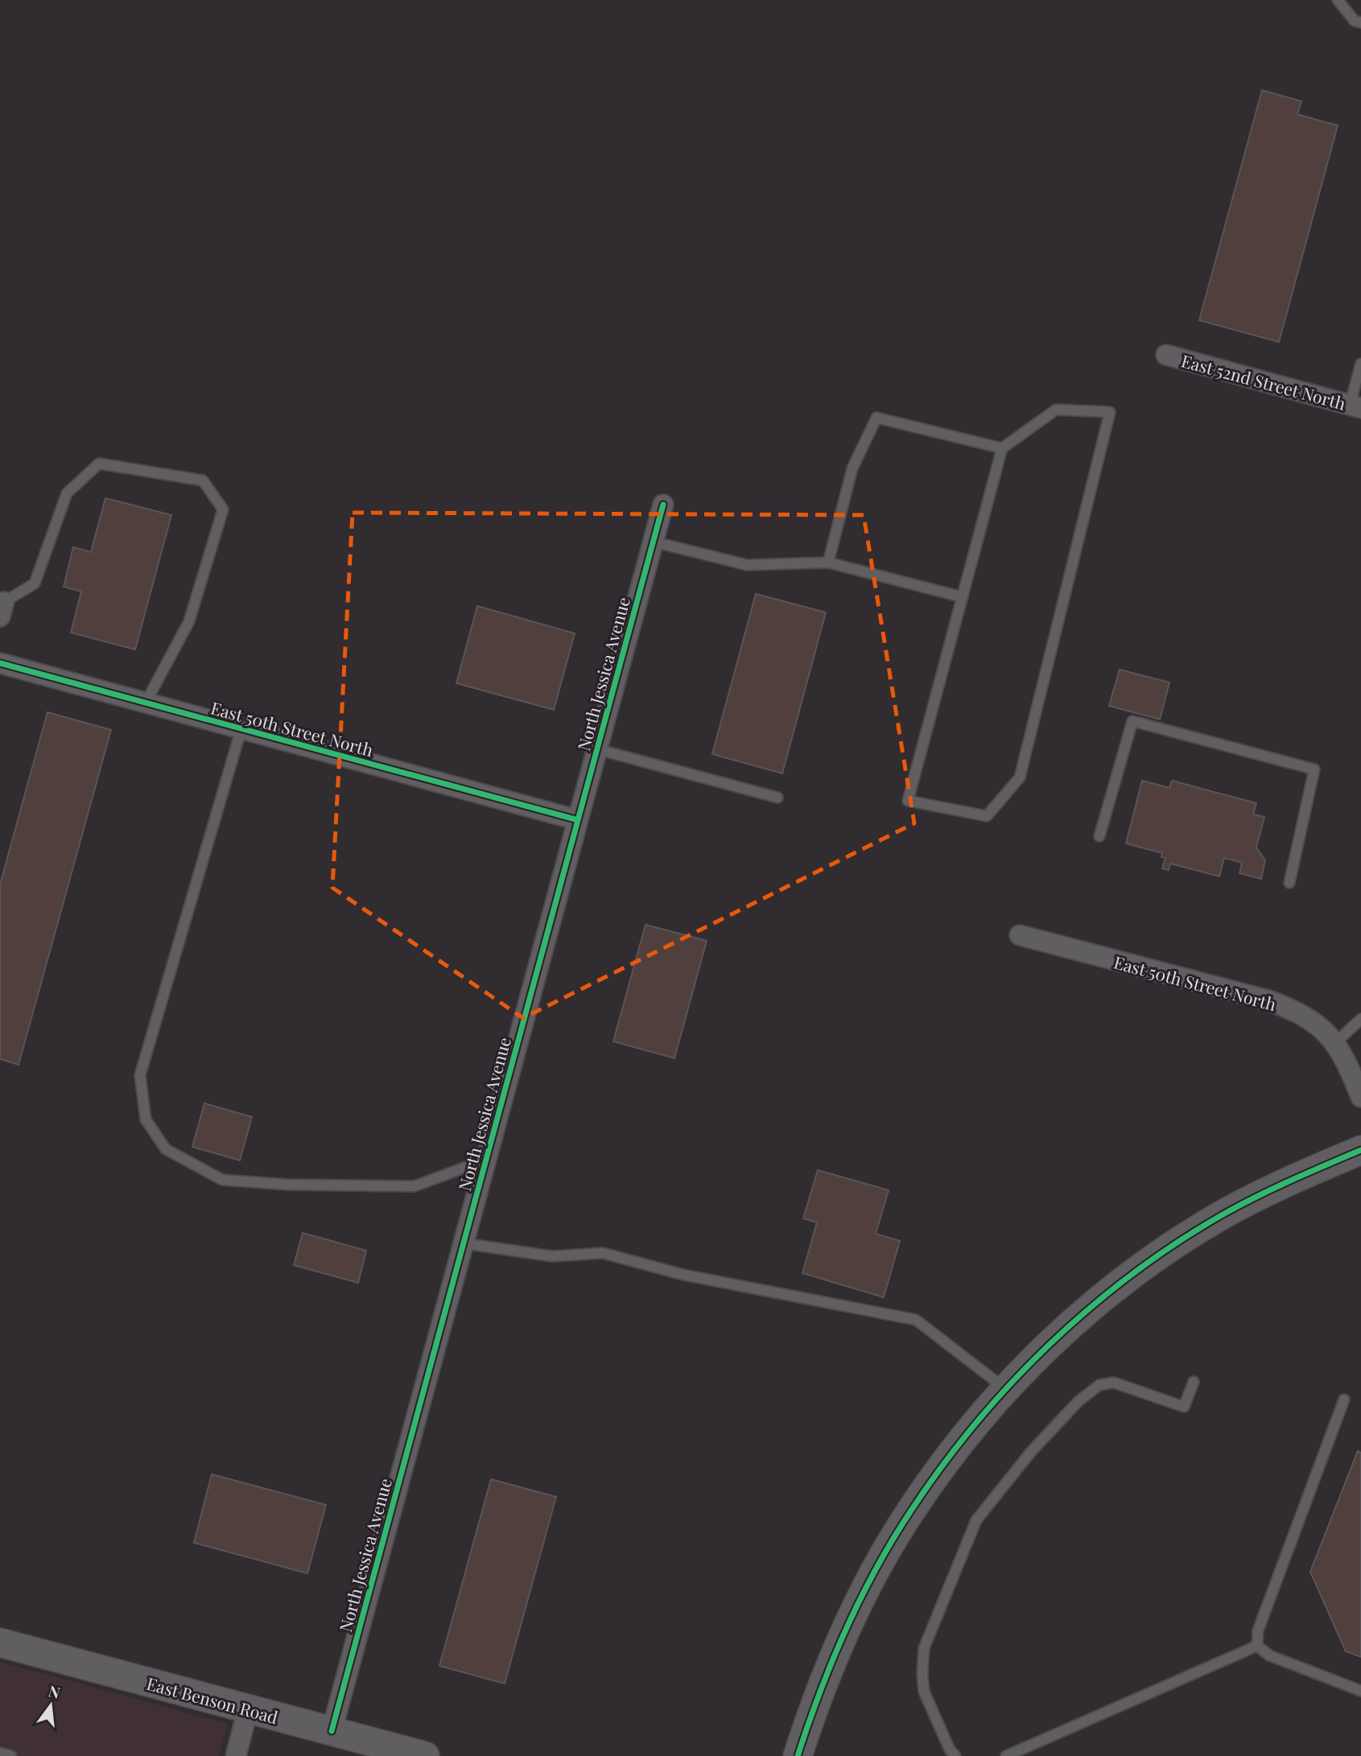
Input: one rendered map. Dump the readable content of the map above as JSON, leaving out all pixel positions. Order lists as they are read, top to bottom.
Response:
{
  "streets": {
    "street": [
      "East 52nd Street North",
      "North Jessica Avenue",
      "East 50th Street North",
      "East Benson Road"
    ]
  },
  "crossings": [
    ["North Jessica Avenue", "East 50th Street North"],
    ["North Jessica Avenue", "East Benson Road"]
  ],
  "north": "top"
}
